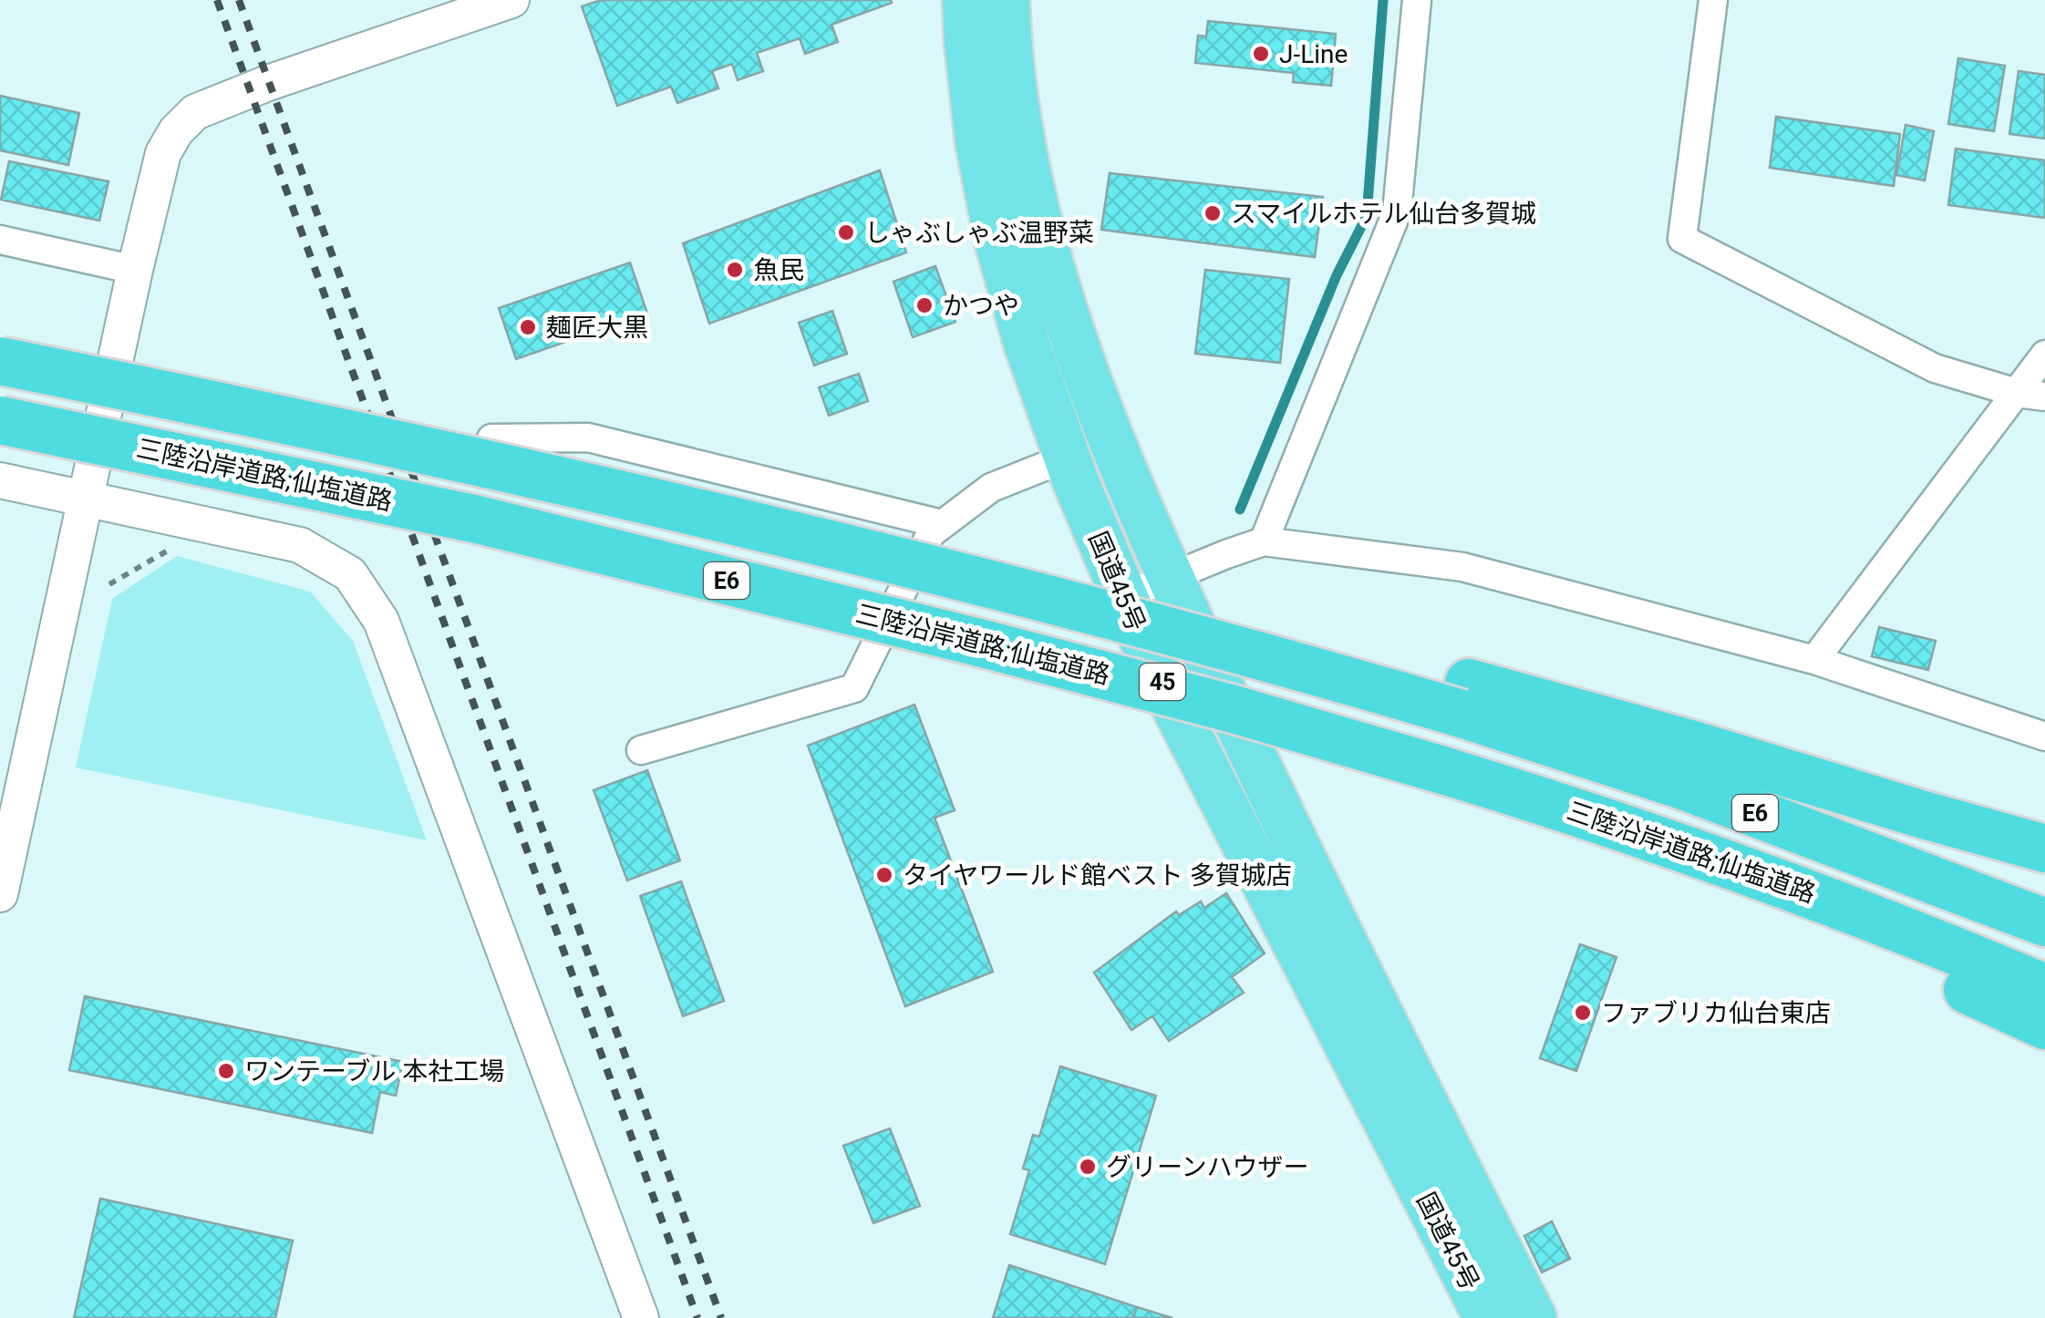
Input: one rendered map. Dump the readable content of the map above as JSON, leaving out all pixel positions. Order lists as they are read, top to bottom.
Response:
{
  "streets": {
    "highway": [
      "三陸沿岸道路;仙塩道路",
      "E6",
      "国道45号",
      "45"
    ]
  },
  "places": [
    "J-Line",
    "スマイルホテル仙台多賀城",
    "しゃぶしゃぶ温野菜",
    "魚民",
    "かつや",
    "麺匠大黒",
    "タイヤワールド館ベスト 多賀城店",
    "ファブリカ仙台東店",
    "ワンテーブル 本社工場",
    "グリーンハウザー"
  ]
}
